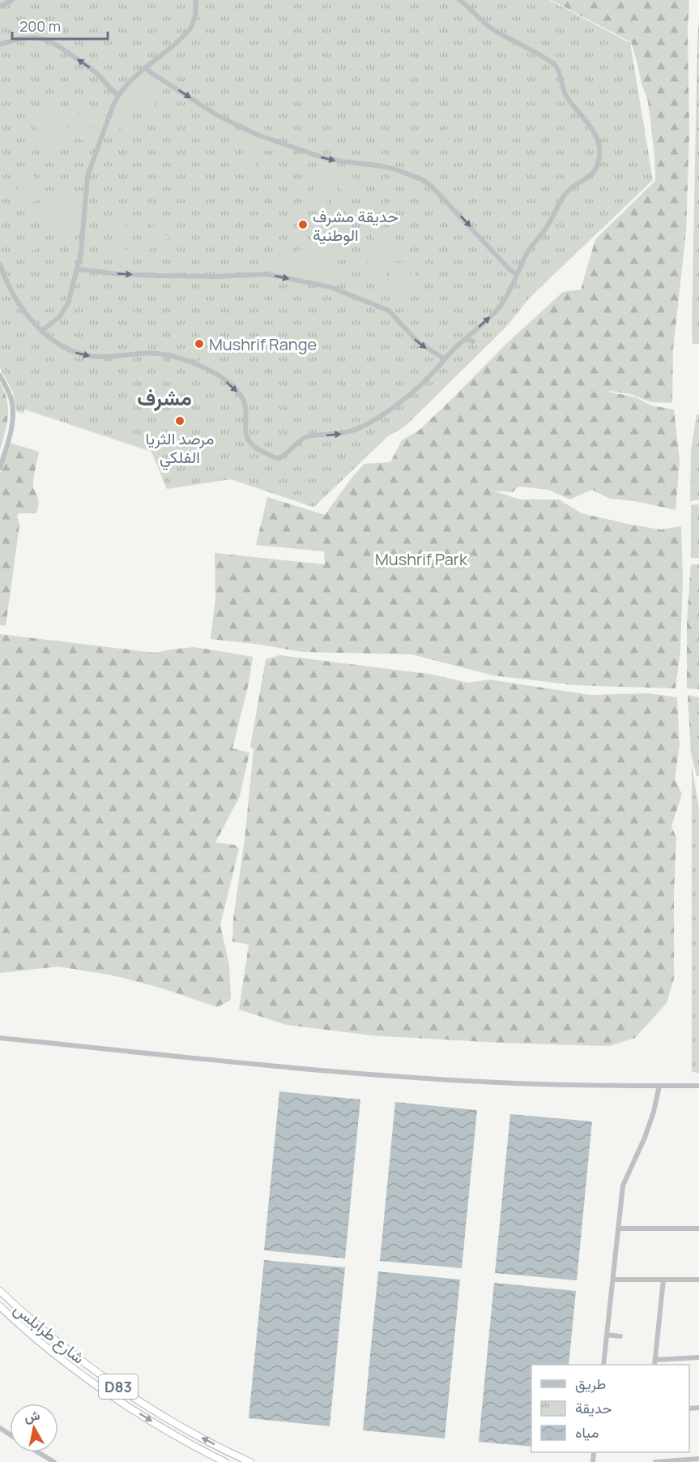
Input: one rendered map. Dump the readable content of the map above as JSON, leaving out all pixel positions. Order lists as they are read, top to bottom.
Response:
{
  "streets": {
    "highway": ["شارع طرابلس", "D83"]
  },
  "districts": ["مشرف"],
  "parks": ["Mushrif Park"],
  "places": ["حديقة مشرف الوطنية", "Mushrif Range", "مرصد الثريا الفلكي"],
  "legend": ["طريق", "حديقة", "مياه"],
  "scale_bar": "200 m",
  "north": "top"
}
